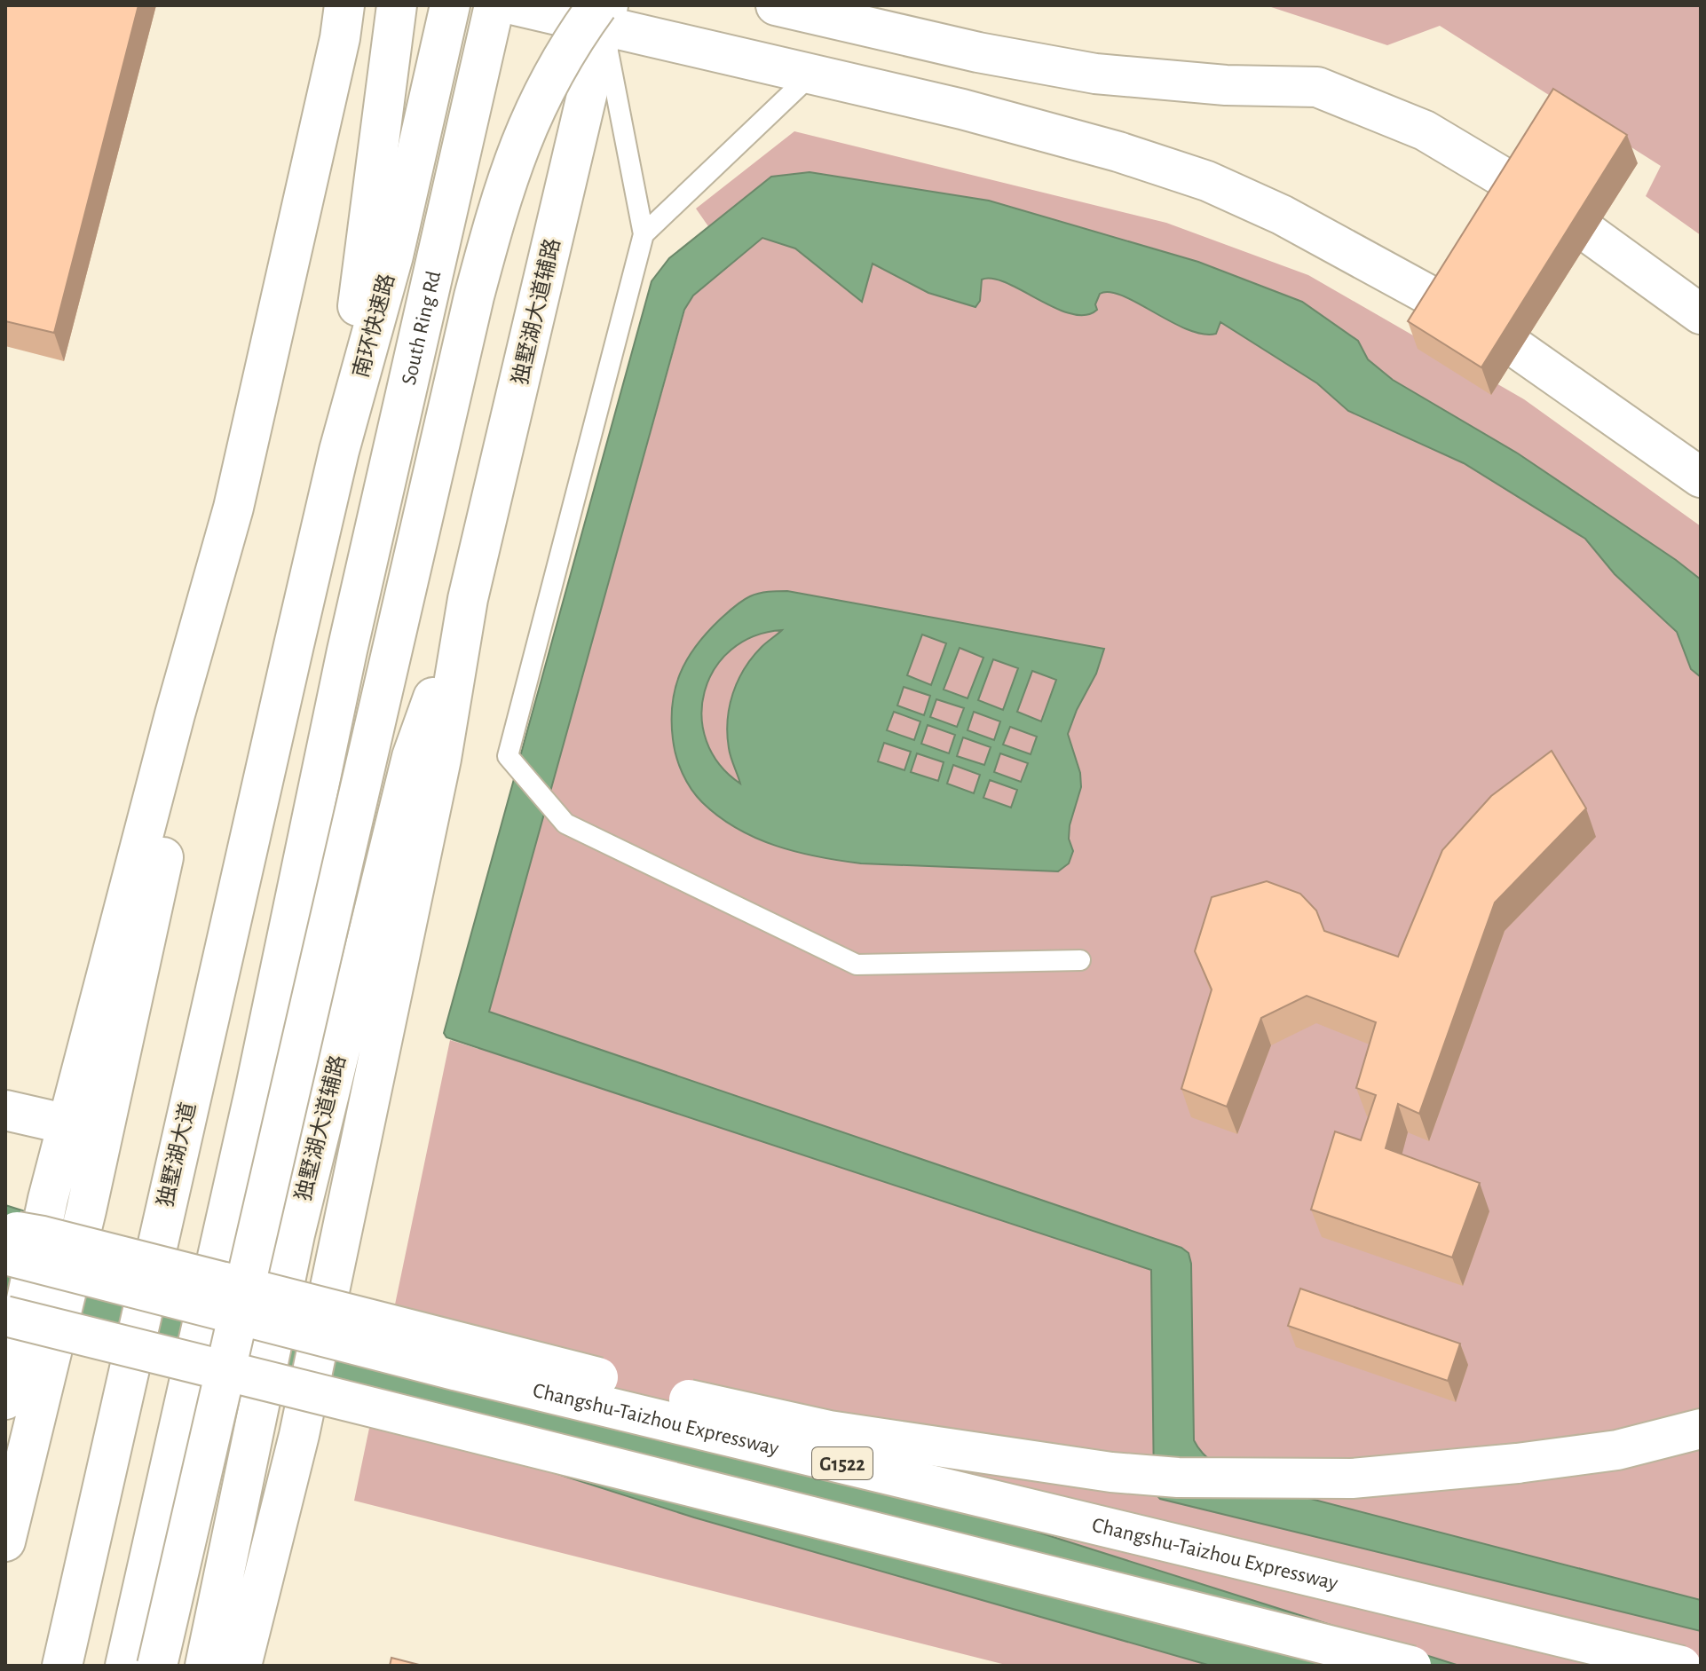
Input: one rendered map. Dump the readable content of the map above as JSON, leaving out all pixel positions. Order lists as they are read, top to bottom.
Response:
{
  "streets": {
    "main road": [
      "独墅湖大道辅路",
      "南环快速路",
      "South Ring Rd",
      "独墅湖大道",
      "Changshu-Taizhou Expressway",
      "G1522"
    ]
  },
  "crossings": [
    ["南环快速路", "独墅湖大道"]
  ]
}
